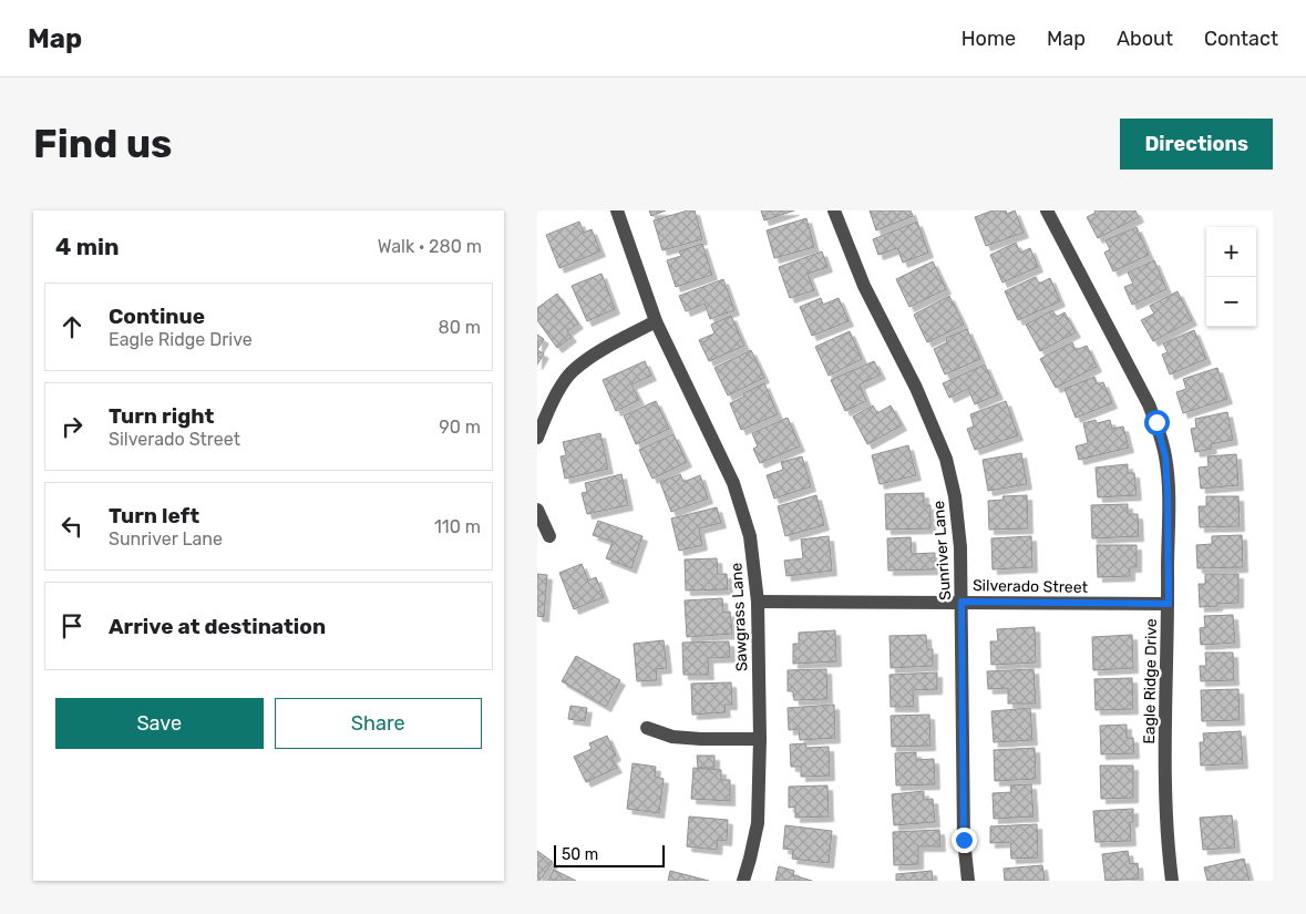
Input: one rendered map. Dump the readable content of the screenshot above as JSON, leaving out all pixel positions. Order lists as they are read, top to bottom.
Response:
{
  "streets": {
    "street": [
      "Sunriver Lane",
      "Silverado Street",
      "Sawgrass Lane",
      "Eagle Ridge Drive"
    ]
  },
  "crossings": [
    ["Sunriver Lane", "Silverado Street"],
    ["Silverado Street", "Sawgrass Lane"],
    ["Silverado Street", "Eagle Ridge Drive"]
  ],
  "scale_bar": "50 m",
  "page": {
    "header": "Map",
    "nav": [
      "Home",
      "Map",
      "About",
      "Contact"
    ],
    "buttons": [
      "Directions",
      ["Save", "Share"]
    ],
    "title": "Find us",
    "heading": ["4 min", "Walk · 280 m"],
    "map_buttons": ["+", "−"],
    "list": [
      ["Continue", "Eagle Ridge Drive", "80 m"],
      ["Turn right", "Silverado Street", "90 m"],
      ["Turn left", "Sunriver Lane", "110 m"],
      "Arrive at destination"
    ],
    "scale": "50 m"
  }
}
